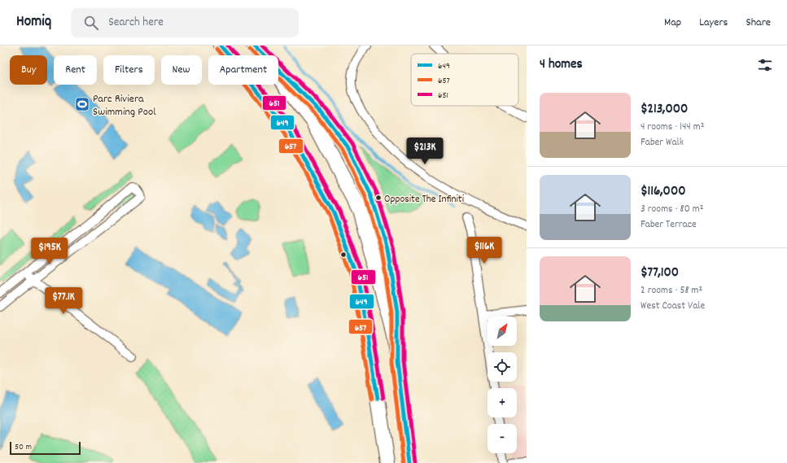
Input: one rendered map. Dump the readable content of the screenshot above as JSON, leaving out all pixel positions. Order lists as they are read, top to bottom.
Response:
{
  "places": {
    "sports": ["Parc Riviera Swimming Pool"],
    "other": ["Opposite The Infiniti"]
  },
  "lines": ["transit line 649", "transit line 651", "transit line 657"],
  "legend": ["649", "657", "651"],
  "scale_bar": "50 m",
  "north": "top right",
  "page": {
    "header": "Homiq",
    "search": "Search here",
    "nav": ["Map", "Layers", "Share"],
    "heading": "4 homes",
    "chip": [
      "Buy",
      "Rent",
      "Filters",
      "New",
      "Apartment"
    ],
    "list": [
      {
        "name": "$213,000",
        "note": "4 rooms · 144 m² · Faber Walk"
      },
      {
        "name": "$116,000",
        "note": "3 rooms · 80 m² · Faber Terrace"
      },
      {
        "name": "$77,100",
        "note": "2 rooms · 58 m² · West Coast Vale"
      }
    ],
    "price": [
      "$213K",
      "$116K",
      "$195K",
      "$77.1K"
    ],
    "map_buttons": ["+", "−"],
    "scale": "50 m"
  }
}
